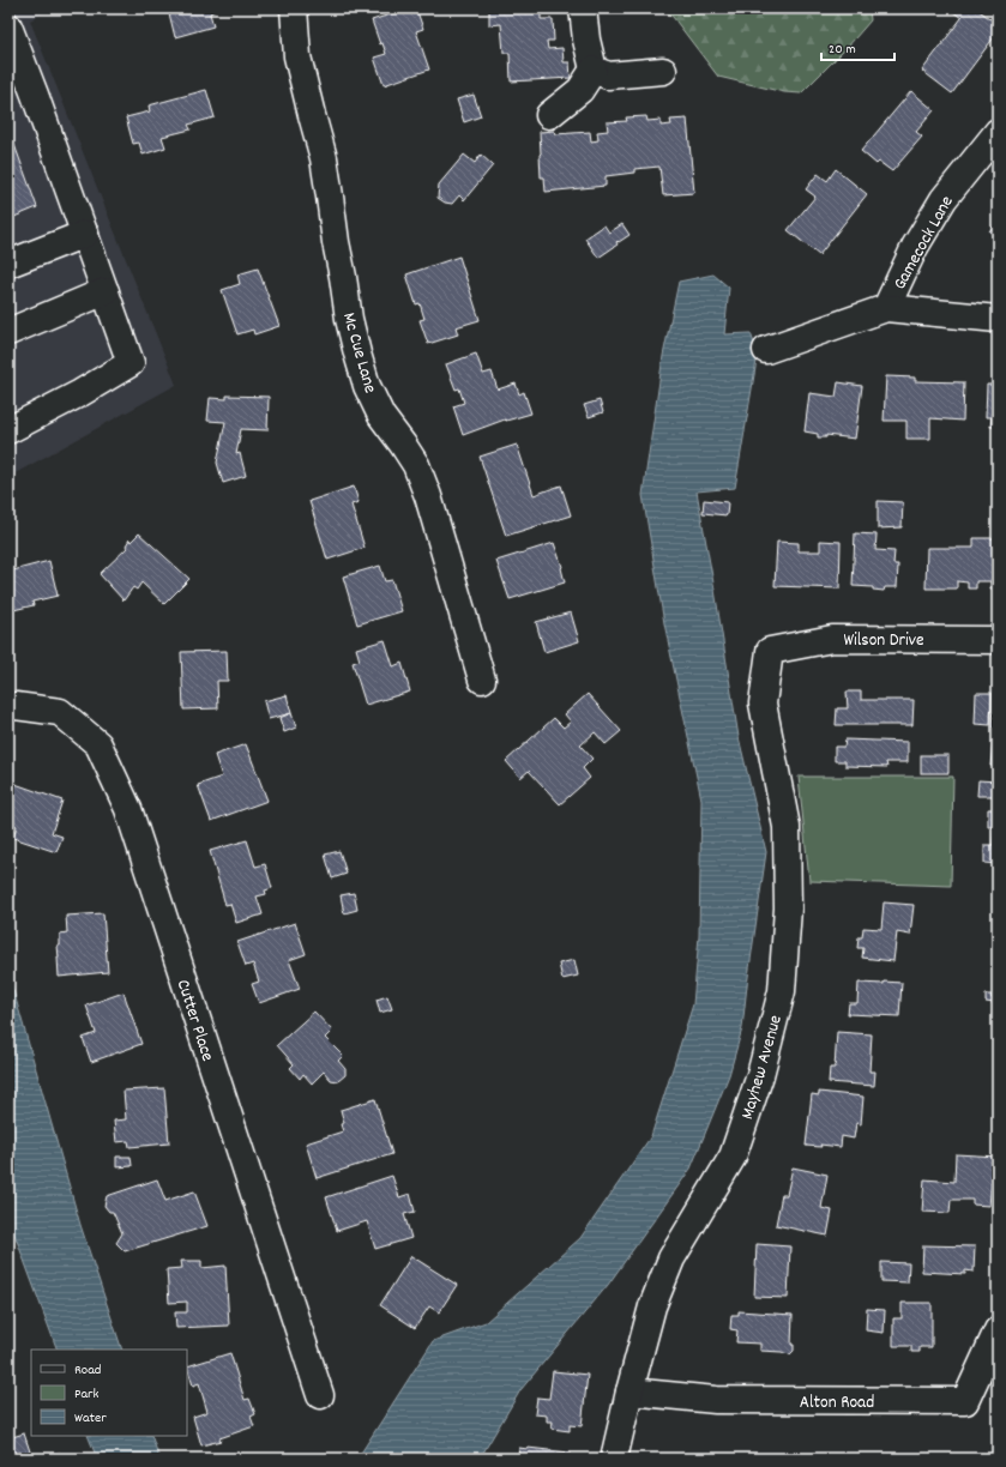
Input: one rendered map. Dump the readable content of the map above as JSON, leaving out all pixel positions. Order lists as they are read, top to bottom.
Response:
{
  "streets": {
    "street": [
      "Gamecock Lane",
      "Mc Cue Lane",
      "Wilson Drive",
      "Cutter Place",
      "Mayhew Avenue",
      "Alton Road"
    ]
  },
  "crossings": [
    ["Wilson Drive", "Mayhew Avenue"],
    ["Mayhew Avenue", "Alton Road"]
  ],
  "legend": ["Road", "Park", "Water"],
  "scale_bar": "20 m"
}
